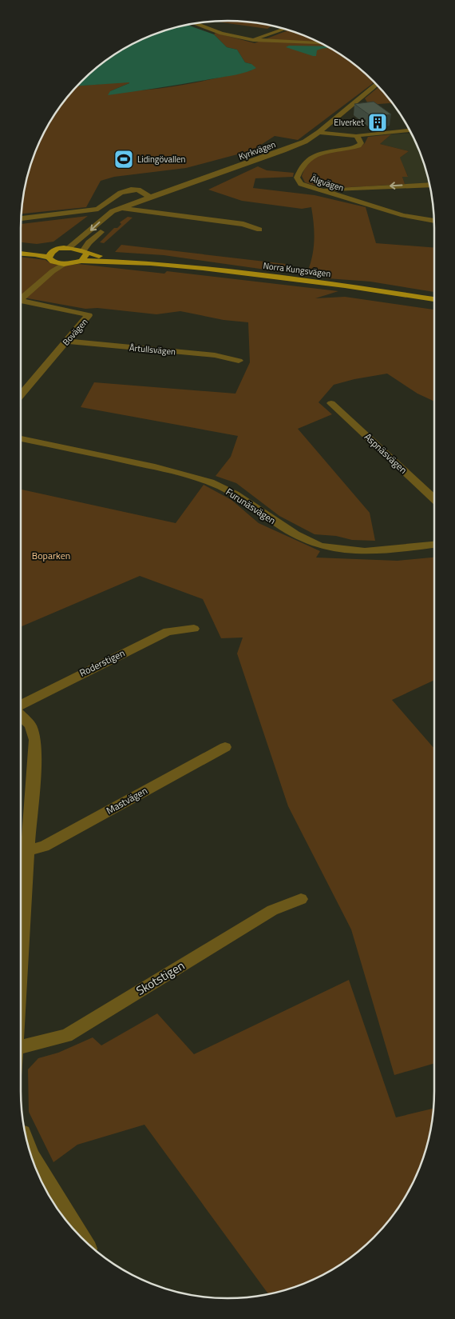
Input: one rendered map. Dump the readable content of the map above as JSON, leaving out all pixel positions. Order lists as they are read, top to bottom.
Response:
{
  "streets": {
    "main road": ["Norra Kungsvägen"],
    "street": [
      "Kyrkvägen",
      "Älgvägen",
      "Bovägen",
      "Årtullsvägen",
      "Aspnäsvägen",
      "Furunäsvägen",
      "Roderstigen",
      "Mastvägen",
      "Skotstigen"
    ]
  },
  "crossings": [
    ["Kyrkvägen", "Norra Kungsvägen"],
    ["Bovägen", "Årtullsvägen"]
  ],
  "parks": ["Boparken"],
  "places": {
    "building": ["Elverket"],
    "sports": ["Lidingövallen"]
  }
}
